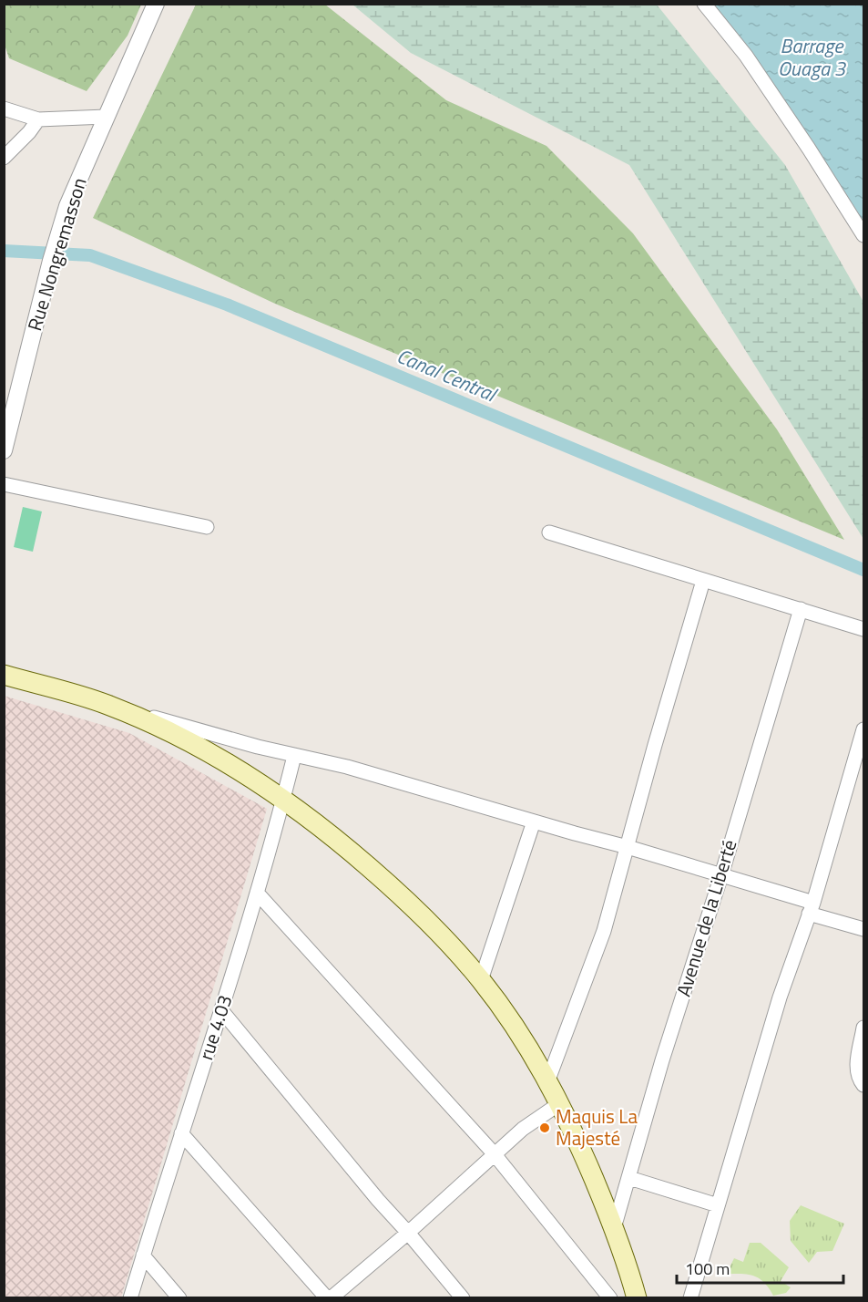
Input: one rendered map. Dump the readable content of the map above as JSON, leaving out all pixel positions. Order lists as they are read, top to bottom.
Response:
{
  "streets": {
    "street": ["Rue Nongremasson", "Avenue de la Liberté", "rue 4.03"]
  },
  "water": ["Barrage Ouaga 3", "Canal Central"],
  "places": ["Maquis La Majesté"],
  "scale_bar": "100 m"
}
